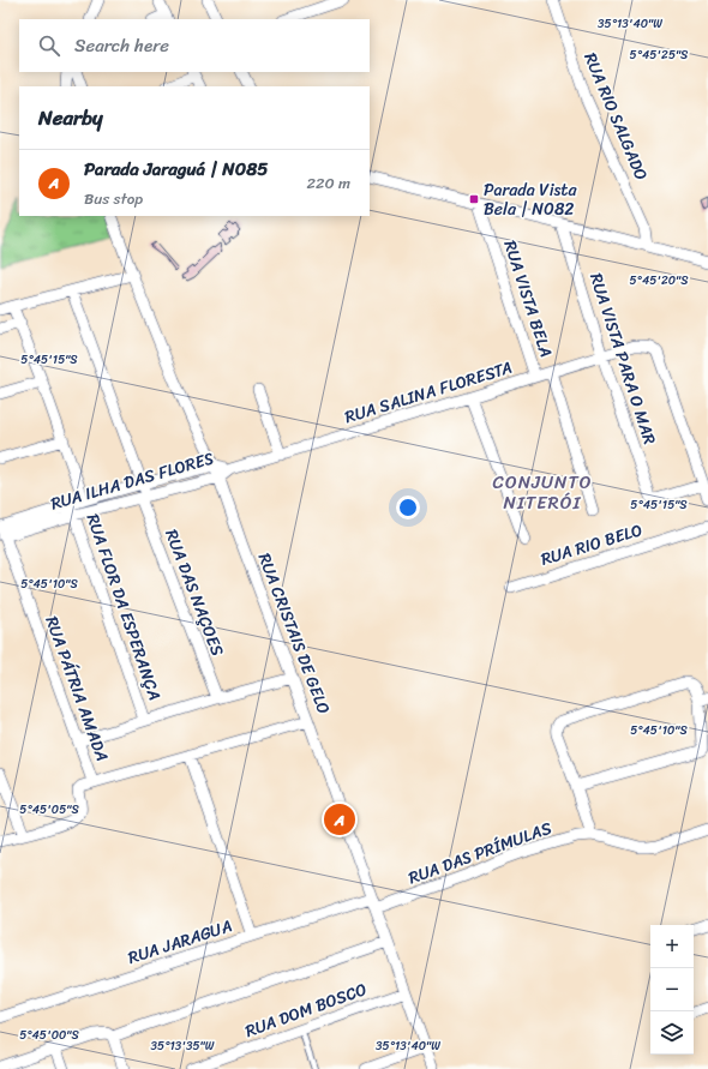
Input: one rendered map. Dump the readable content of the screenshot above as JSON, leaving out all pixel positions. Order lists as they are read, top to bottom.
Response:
{
  "streets": {
    "street": [
      "RUA RIO SALGADO",
      "RUA VISTA BELA",
      "RUA VISTA PARA O MAR",
      "RUA SALINA FLORESTA",
      "RUA ILHA DAS FLORES",
      "RUA RIO BELO",
      "RUA DAS NAÇOES",
      "RUA FLOR DA ESPERANÇA",
      "RUA CRISTAIS DE GELO",
      "RUA PÁTRIA AMADA",
      "RUA DAS PRÍMULAS",
      "RUA JARAGUA",
      "RUA DOM BOSCO"
    ]
  },
  "crossings": [
    ["RUA VISTA BELA", "RUA SALINA FLORESTA"],
    ["RUA VISTA PARA O MAR", "RUA SALINA FLORESTA"],
    ["RUA SALINA FLORESTA", "RUA ILHA DAS FLORES"],
    ["RUA ILHA DAS FLORES", "RUA DAS NAÇOES"],
    ["RUA ILHA DAS FLORES", "RUA FLOR DA ESPERANÇA"],
    ["RUA ILHA DAS FLORES", "RUA CRISTAIS DE GELO"],
    ["RUA ILHA DAS FLORES", "RUA PÁTRIA AMADA"],
    ["RUA CRISTAIS DE GELO", "RUA DAS PRÍMULAS"],
    ["RUA CRISTAIS DE GELO", "RUA JARAGUA"],
    ["RUA CRISTAIS DE GELO", "RUA DOM BOSCO"],
    ["RUA DAS PRÍMULAS", "RUA JARAGUA"]
  ],
  "districts": ["CONJUNTO NITERÓI"],
  "places": {
    "transit": ["Parada Vista Bela | N082"]
  },
  "page": {
    "search": "Search here",
    "heading": "Nearby",
    "list": [
      {
        "mark": "A",
        "name": "Parada Jaraguá | N085",
        "note": "Bus stop",
        "value": "220 m"
      }
    ],
    "pins": "A",
    "map_buttons": ["+", "−"]
  },
  "coordinates": [
    "35°13'40\"W",
    "5°45'25\"S",
    "5°45'20\"S",
    "5°45'15\"S",
    "5°45'10\"S",
    "5°45'05\"S",
    "5°45'00\"S",
    "35°13'35\"W"
  ]
}
